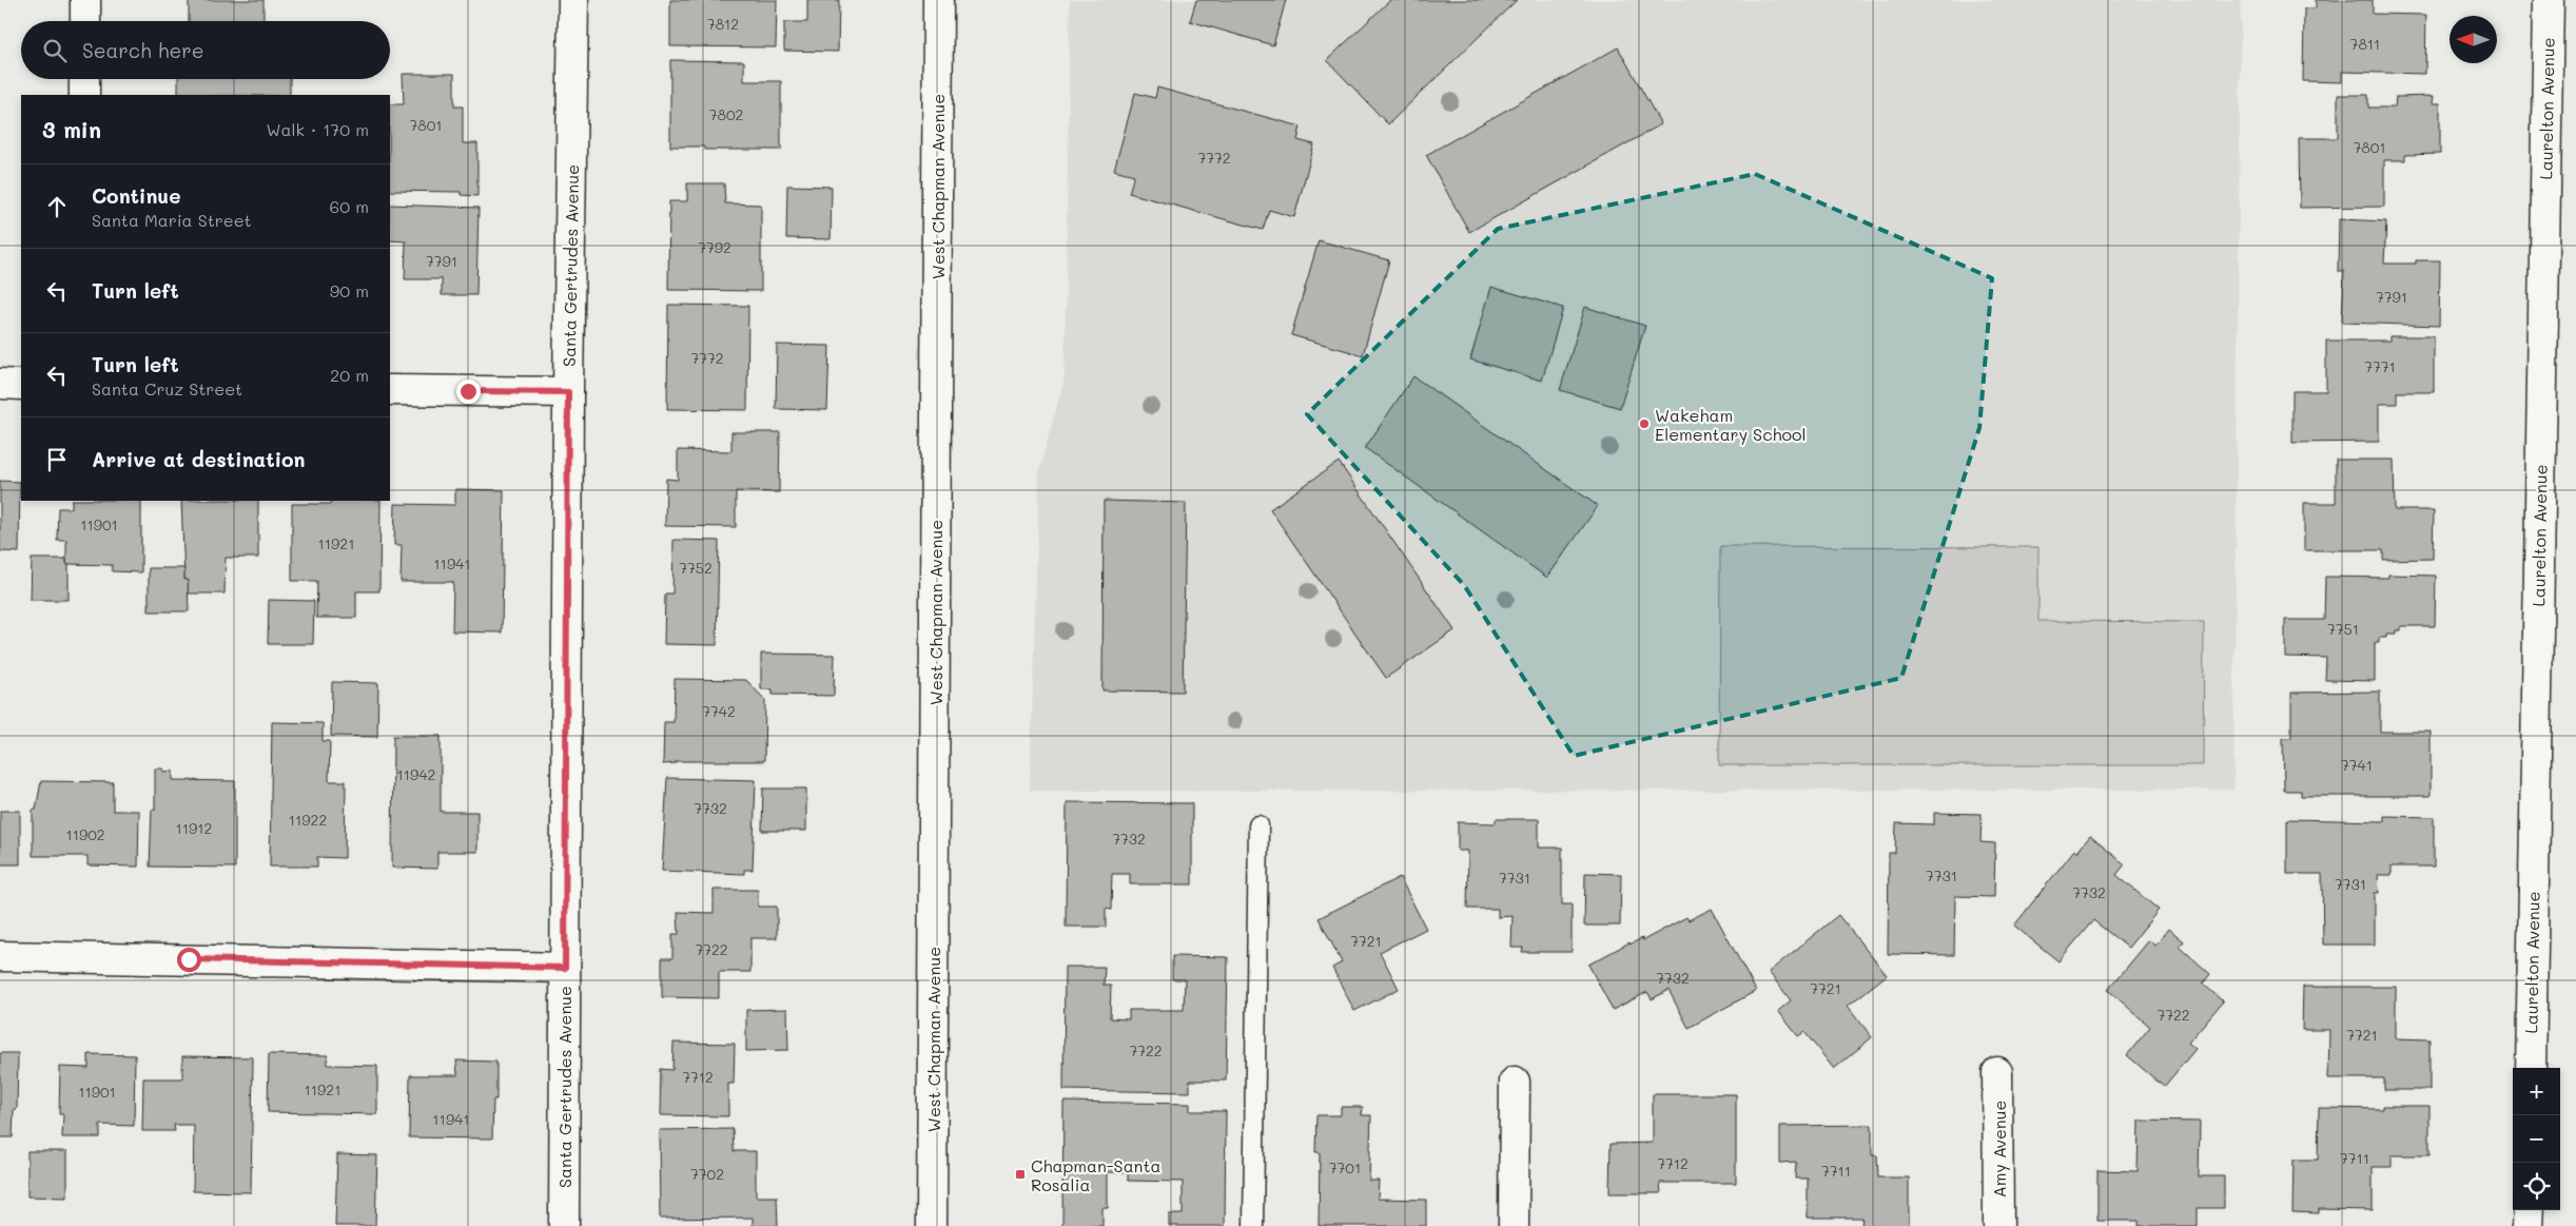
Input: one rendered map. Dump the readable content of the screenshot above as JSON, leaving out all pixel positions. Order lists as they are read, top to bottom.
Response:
{
  "streets": {
    "street": [
      "Laurelton Avenue",
      "West Chapman Avenue",
      "Santa Gertrudes Avenue",
      "Amy Avenue"
    ]
  },
  "places": {
    "other": ["Wakeham Elementary School"],
    "transit": ["Chapman-Santa Rosalia"]
  },
  "house_numbers": [
    "7812",
    "7811",
    "7802",
    "7801",
    "7801",
    "7772",
    "7792",
    "7791",
    "7791",
    "7772",
    "7771",
    "11901",
    "11921",
    "11941",
    "7752",
    "7751",
    "7742",
    "7741",
    "11942",
    "7732",
    "11922",
    "11912",
    "11902",
    "7732",
    "7731",
    "7731",
    "7731",
    "7732",
    "7721",
    "7722",
    "7732",
    "7721",
    "7722",
    "7721",
    "7722",
    "7712",
    "11921",
    "11901",
    "11941",
    "7711",
    "7712",
    "7701",
    "7711",
    "7702"
  ],
  "north": "left",
  "page": {
    "search": "Search here",
    "heading": ["3 min", "Walk · 170 m"],
    "list": [
      ["Continue", "Santa Maria Street", "60 m"],
      ["Turn left", "90 m"],
      ["Turn left", "Santa Cruz Street", "20 m"],
      "Arrive at destination"
    ],
    "map_buttons": ["+", "−"]
  }
}
